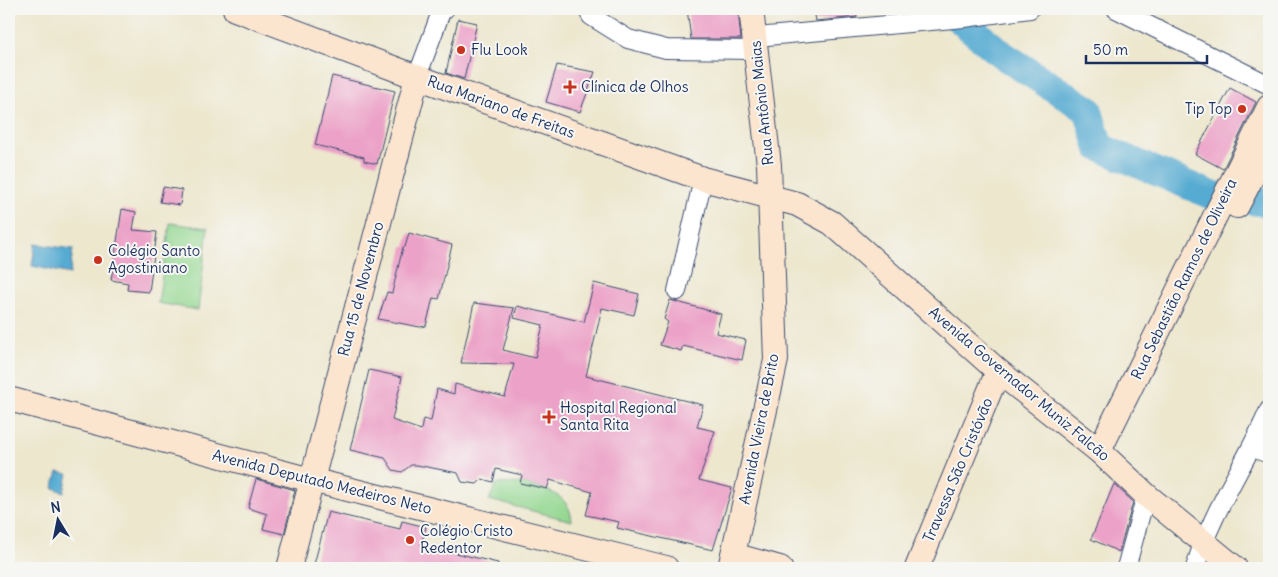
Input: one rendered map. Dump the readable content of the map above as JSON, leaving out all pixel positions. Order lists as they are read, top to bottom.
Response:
{
  "streets": {
    "street": [
      "Rua Antônio Maias",
      "Rua Mariano de Freitas",
      "Rua Sebastião Ramos de Oliveira",
      "Rua 15 de Novembro",
      "Avenida Governador Muniz Falcão",
      "Avenida Vieira de Brito",
      "Travessa São Cristóvão",
      "Avenida Deputado Medeiros Neto"
    ]
  },
  "crossings": [
    ["Rua Antônio Maias", "Rua Mariano de Freitas"],
    ["Rua Antônio Maias", "Avenida Governador Muniz Falcão"],
    ["Rua Antônio Maias", "Avenida Vieira de Brito"],
    ["Rua Mariano de Freitas", "Rua 15 de Novembro"],
    ["Rua Mariano de Freitas", "Avenida Governador Muniz Falcão"],
    ["Rua Mariano de Freitas", "Avenida Vieira de Brito"],
    ["Rua Sebastião Ramos de Oliveira", "Avenida Governador Muniz Falcão"],
    ["Rua 15 de Novembro", "Avenida Deputado Medeiros Neto"],
    ["Avenida Governador Muniz Falcão", "Avenida Vieira de Brito"],
    ["Avenida Governador Muniz Falcão", "Travessa São Cristóvão"]
  ],
  "places": {
    "other": [
      "Flu Look",
      "Tip Top",
      "Colégio Santo Agostiniano",
      "Colégio Cristo Redentor"
    ],
    "health": ["Clínica de Olhos", "Hospital Regional Santa Rita"]
  },
  "scale_bar": "50 m",
  "north": "top"
}
